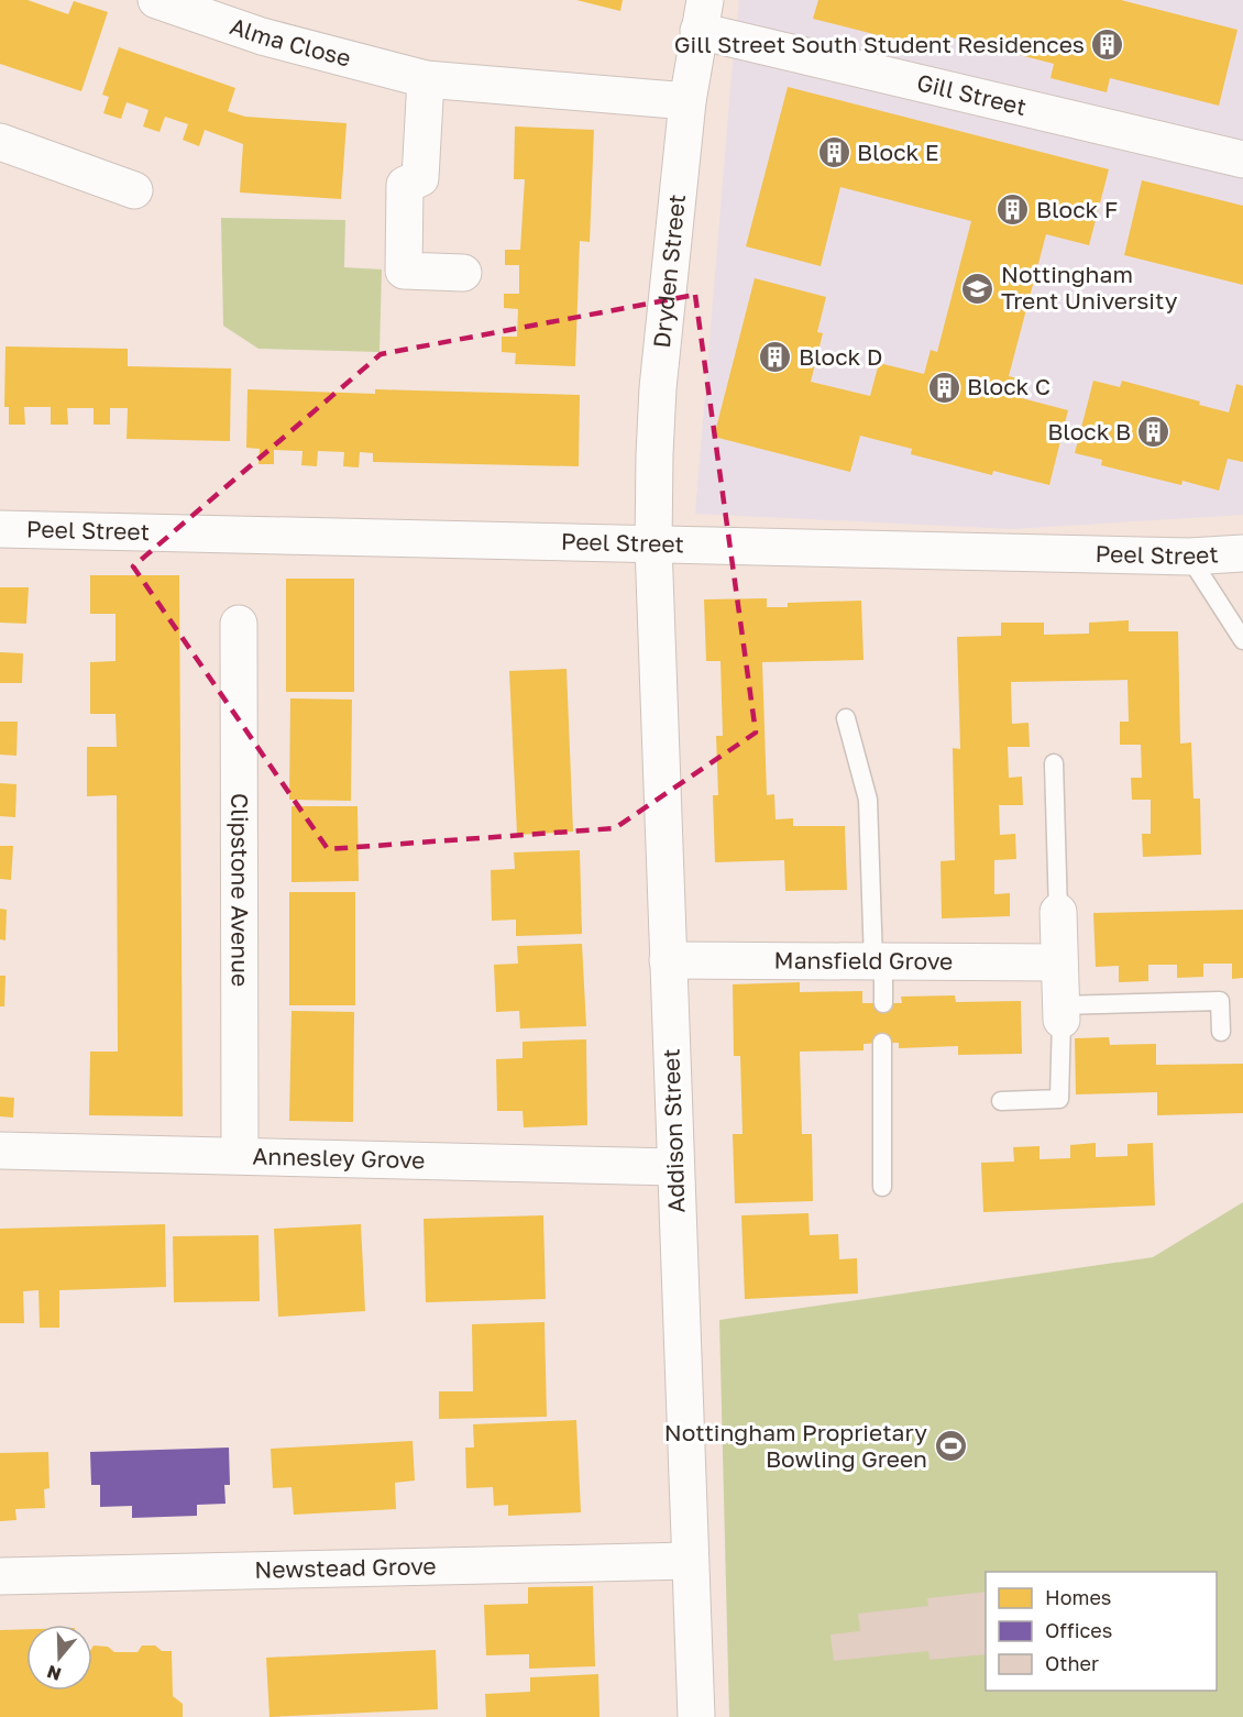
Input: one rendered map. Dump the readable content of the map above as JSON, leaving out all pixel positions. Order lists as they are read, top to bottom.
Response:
{
  "streets": {
    "street": [
      "Alma Close",
      "Gill Street",
      "Dryden Street",
      "Peel Street",
      "Clipstone Avenue",
      "Mansfield Grove",
      "Addison Street",
      "Annesley Grove",
      "Newstead Grove"
    ]
  },
  "crossings": [
    ["Alma Close", "Dryden Street"],
    ["Gill Street", "Dryden Street"],
    ["Dryden Street", "Peel Street"],
    ["Dryden Street", "Addison Street"],
    ["Peel Street", "Addison Street"],
    ["Clipstone Avenue", "Annesley Grove"],
    ["Mansfield Grove", "Addison Street"],
    ["Addison Street", "Annesley Grove"],
    ["Addison Street", "Newstead Grove"]
  ],
  "places": {
    "building": [
      "Gill Street South Student Residences",
      "Block E",
      "Block F",
      "Block D",
      "Block C",
      "Block B"
    ],
    "school or university": ["Nottingham Trent University"],
    "sports": ["Nottingham Proprietary Bowling Green"]
  },
  "legend": ["Homes", "Offices", "Other"],
  "north": "bottom"
}
